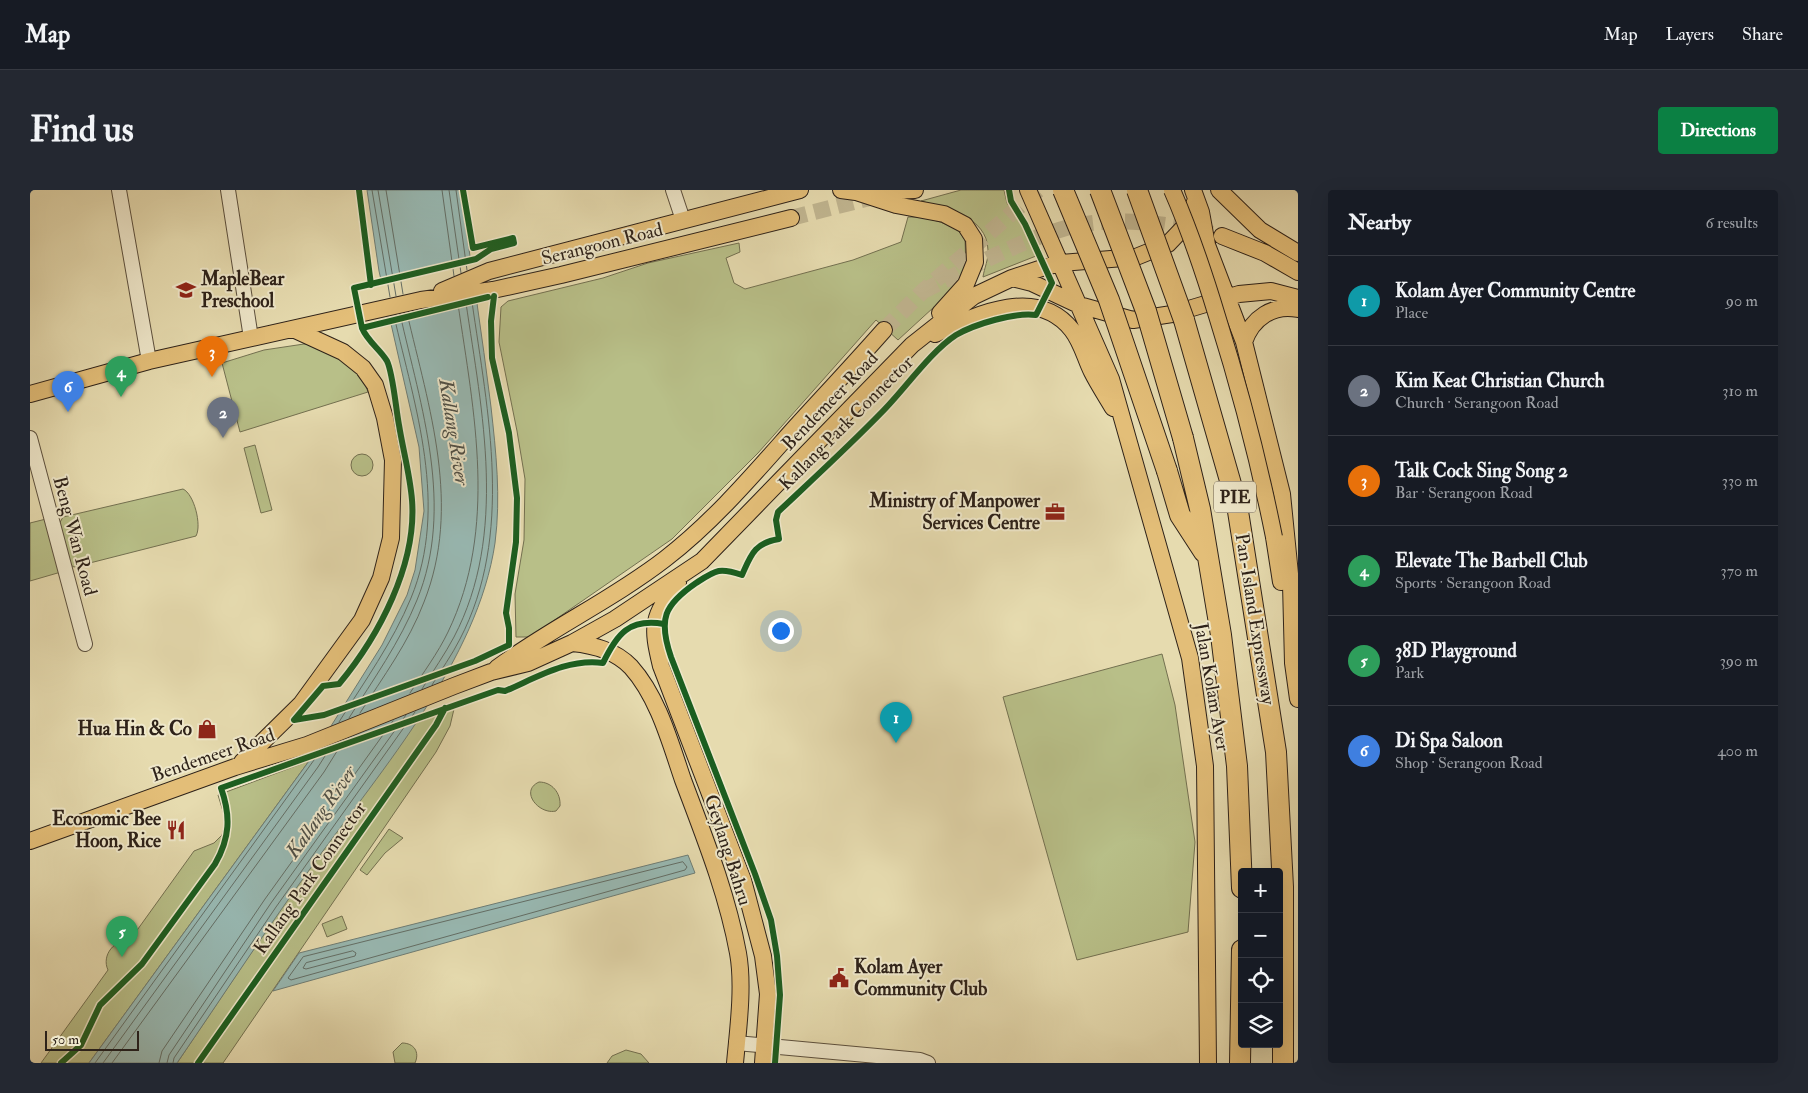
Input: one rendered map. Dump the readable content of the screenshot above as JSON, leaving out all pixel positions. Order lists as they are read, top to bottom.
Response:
{
  "streets": {
    "highway": ["PIE", "Pan-Island Expressway"],
    "main road": [
      "Serangoon Road",
      "Bendemeer Road",
      "Jalan Kolam Ayer",
      "Geylang Bahru"
    ],
    "street": ["Beng Wan Road"],
    "cycle path": ["Kallang Park Connector"]
  },
  "crossings": [
    ["Bendemeer Road", "Jalan Kolam Ayer"],
    ["Bendemeer Road", "Geylang Bahru"]
  ],
  "water": ["Kallang River"],
  "places": {
    "school or university": ["MapleBear Preschool"],
    "office": ["Ministry of Manpower Services Centre"],
    "shop": ["Hua Hin & Co"],
    "restaurant": ["Economic Bee Hoon, Rice"],
    "public building": ["Kolam Ayer Community Club"]
  },
  "scale_bar": "50 m",
  "page": {
    "header": "Map",
    "nav": ["Map", "Layers", "Share"],
    "buttons": "Directions",
    "title": "Find us",
    "heading": ["Nearby", "6 results"],
    "list": [
      {
        "mark": "1",
        "name": "Kolam Ayer Community Centre",
        "note": "Place",
        "value": "90 m"
      },
      {
        "mark": "2",
        "name": "Kim Keat Christian Church",
        "note": "Church · Serangoon Road",
        "value": "310 m"
      },
      {
        "mark": "3",
        "name": "Talk Cock Sing Song 2",
        "note": "Bar · Serangoon Road",
        "value": "330 m"
      },
      {
        "mark": "4",
        "name": "Elevate The Barbell Club",
        "note": "Sports · Serangoon Road",
        "value": "370 m"
      },
      {
        "mark": "5",
        "name": "38D Playground",
        "note": "Park",
        "value": "390 m"
      },
      {
        "mark": "6",
        "name": "Di Spa Saloon",
        "note": "Shop · Serangoon Road",
        "value": "400 m"
      }
    ],
    "pins": [
      "3",
      "4",
      "6",
      "2",
      "1",
      "5"
    ],
    "map_buttons": ["+", "−"],
    "scale": "50 m"
  }
}
